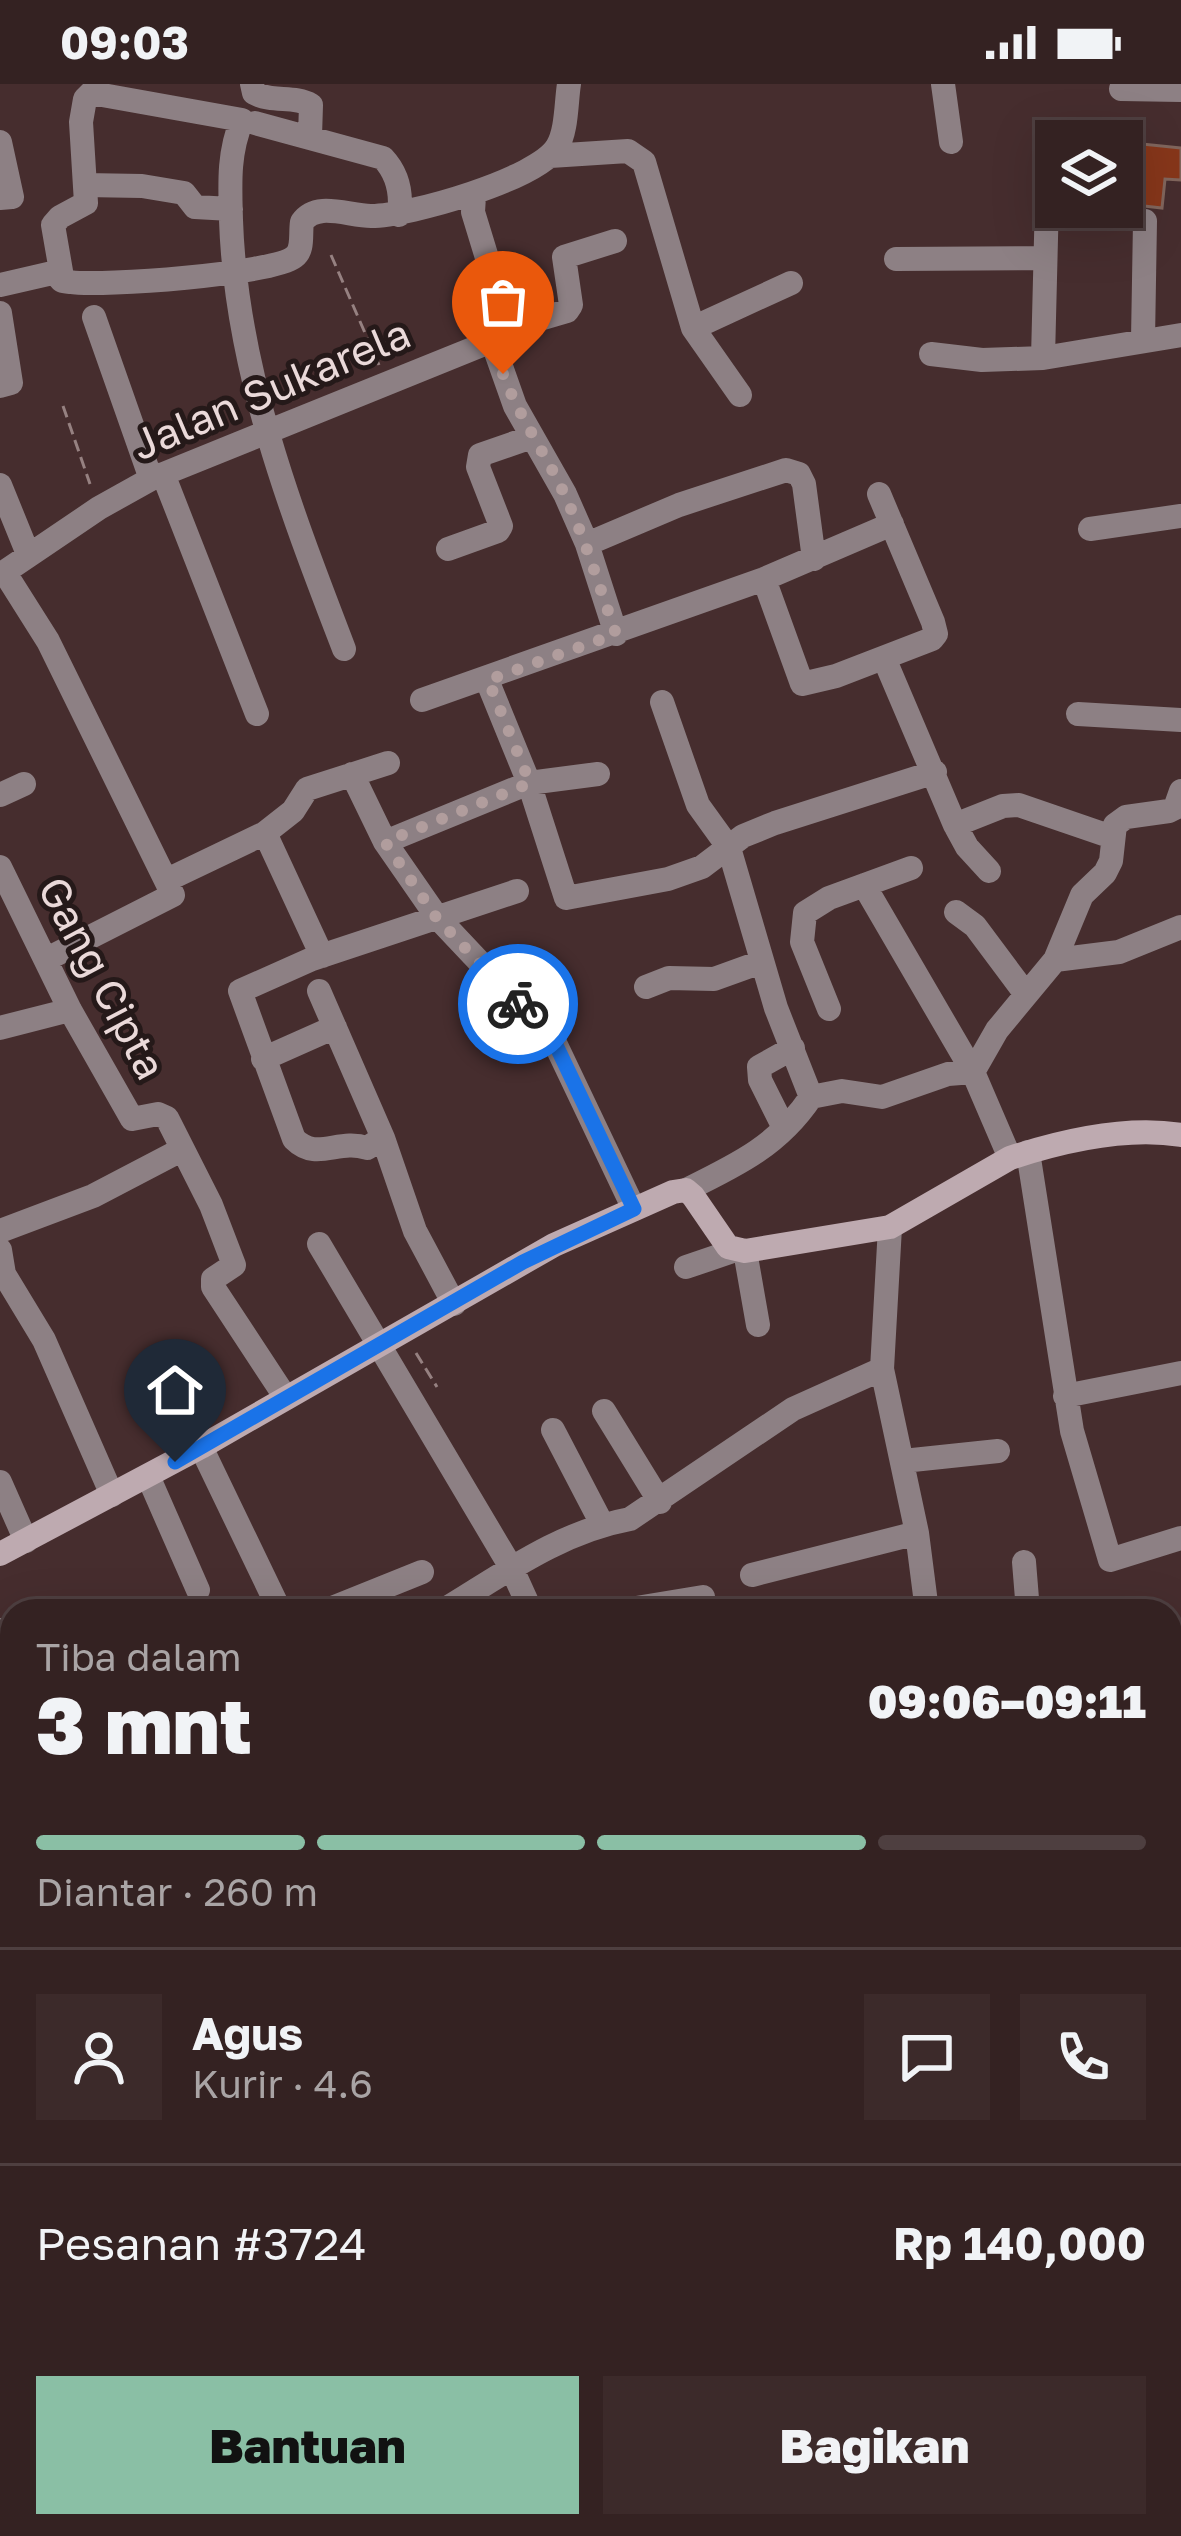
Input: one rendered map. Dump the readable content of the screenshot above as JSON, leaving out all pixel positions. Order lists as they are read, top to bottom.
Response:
{
  "streets": {
    "street": ["Jalan Sukarela", "Gang Cipta"]
  },
  "page": {
    "status": "09:03",
    "heading": ["3 mnt", "Tiba dalam", "09:06–09:11"],
    "panel": [
      "Agus",
      "Kurir · 4.6",
      "Pesanan #3724",
      "Rp 140,000"
    ],
    "bar": "Diantar · 260 m",
    "buttons": ["Bantuan", "Bagikan"]
  }
}
